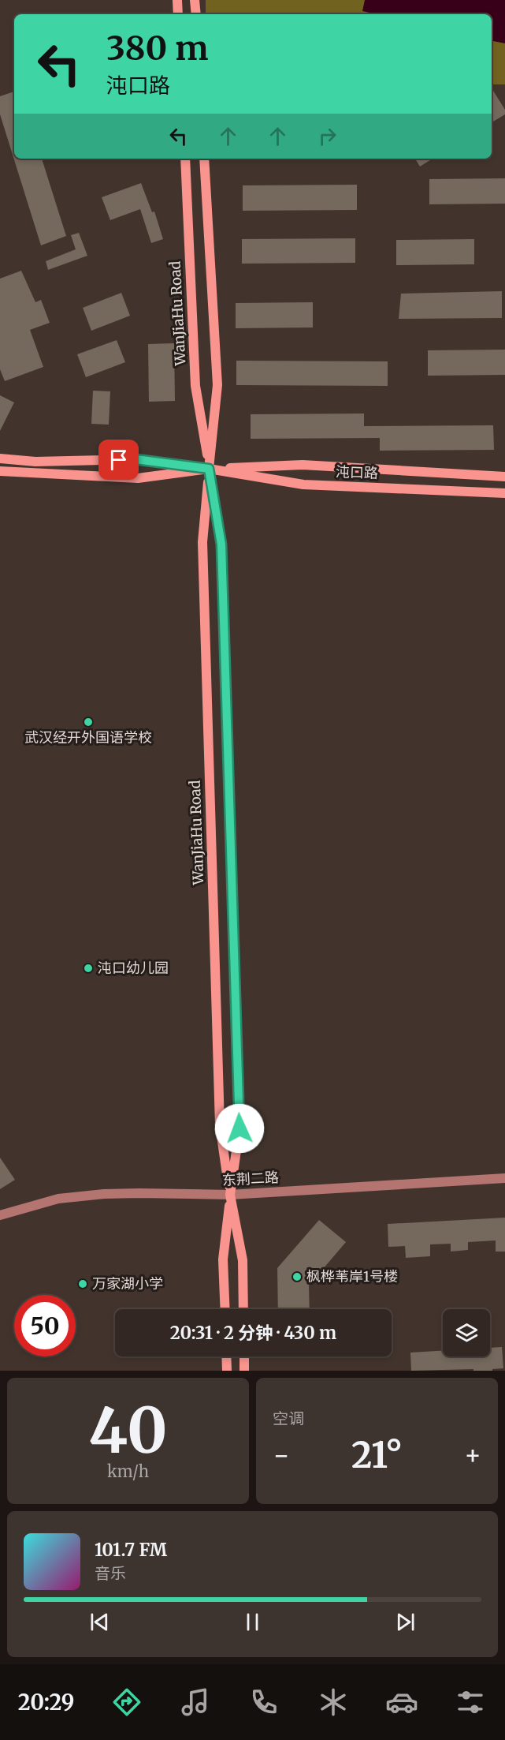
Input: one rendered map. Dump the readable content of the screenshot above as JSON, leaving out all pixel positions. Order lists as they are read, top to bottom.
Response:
{
  "streets": {
    "main road": ["WanJiaHu Road", "沌口路"],
    "street": ["东荆二路"]
  },
  "crossings": [
    ["WanJiaHu Road", "沌口路"],
    ["WanJiaHu Road", "东荆二路"]
  ],
  "places": [
    "武汉经开外国语学校",
    "沌口幼儿园",
    "枫桦苇岸1号楼",
    "万家湖小学"
  ],
  "page": {
    "turn": ["380 m", "沌口路"],
    "limit": "50",
    "trip": "20:31 · 2 分钟 · 430 m",
    "tile": [
      ["40", "km/h"],
      "空调"
    ],
    "heat": ["−", "21°", "+"],
    "song": ["101.7 FM", "音乐"],
    "tabs": "20:29"
  }
}
